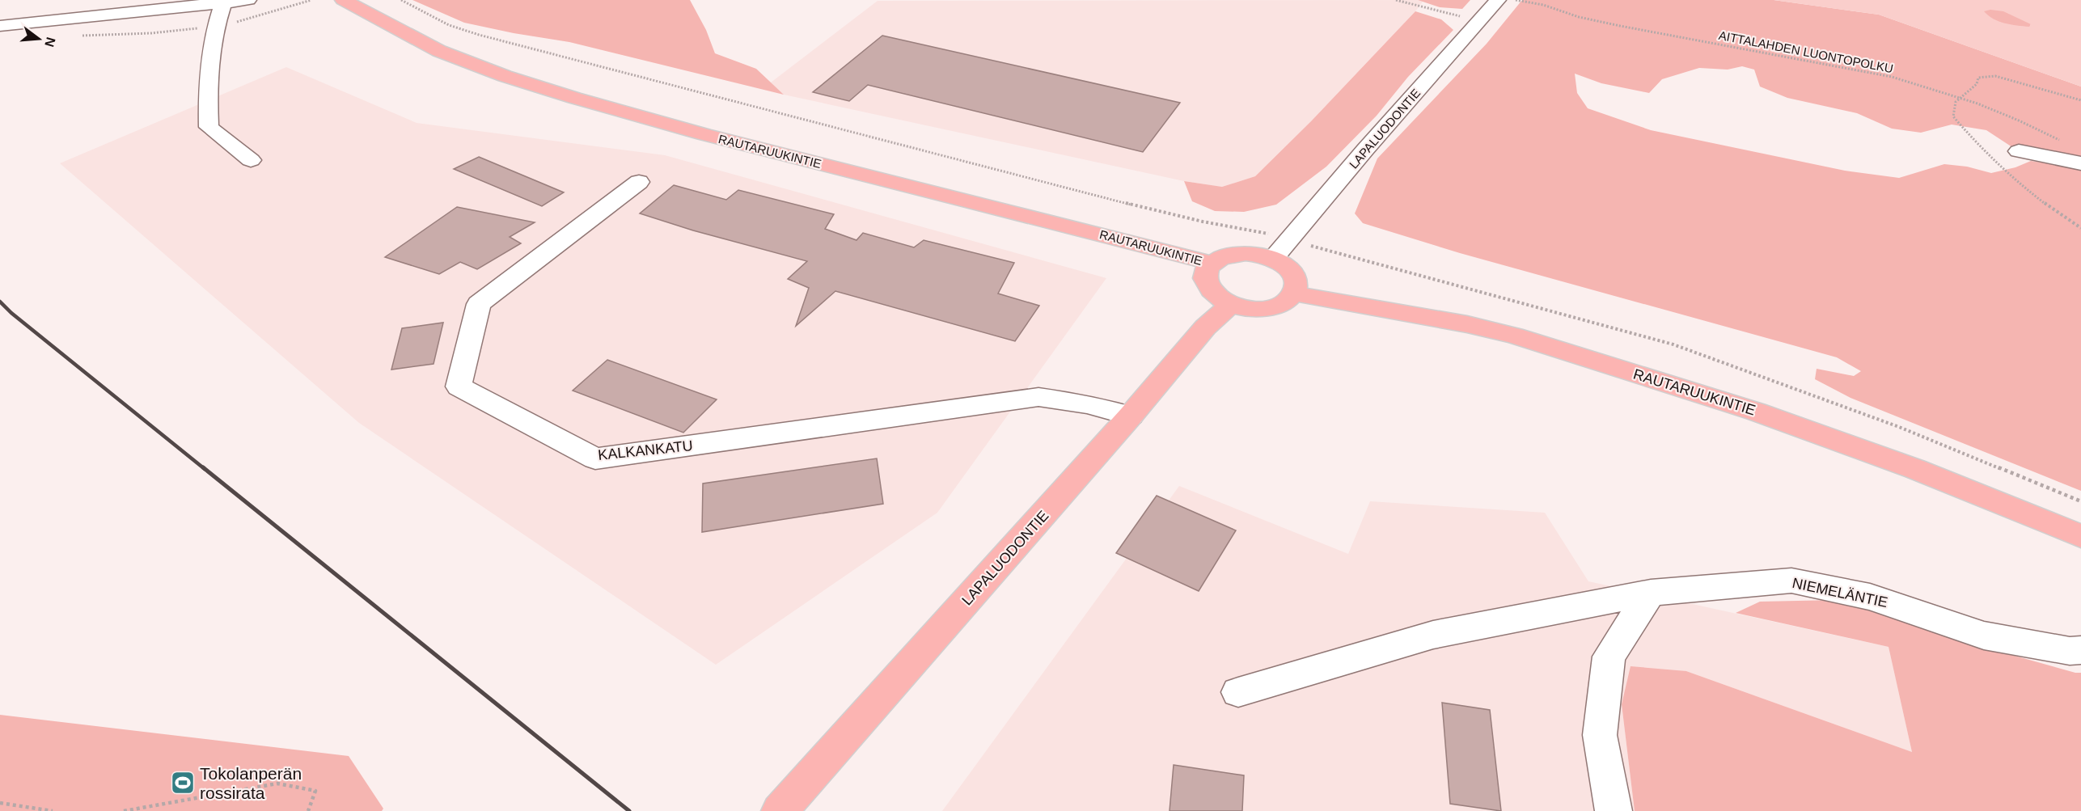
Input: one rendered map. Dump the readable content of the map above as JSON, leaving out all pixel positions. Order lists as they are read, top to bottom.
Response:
{
  "streets": {
    "main road": ["LAPALUODONTIE", "RAUTARUUKINTIE"],
    "street": ["KALKANKATU", "NIEMELÄNTIE"],
    "path": ["AITTALAHDEN LUONTOPOLKU"]
  },
  "crossings": [
    ["LAPALUODONTIE", "RAUTARUUKINTIE"],
    ["LAPALUODONTIE", "KALKANKATU"]
  ],
  "places": {
    "sports": ["Tokolanperän rossirata"]
  },
  "north": "right"
}
